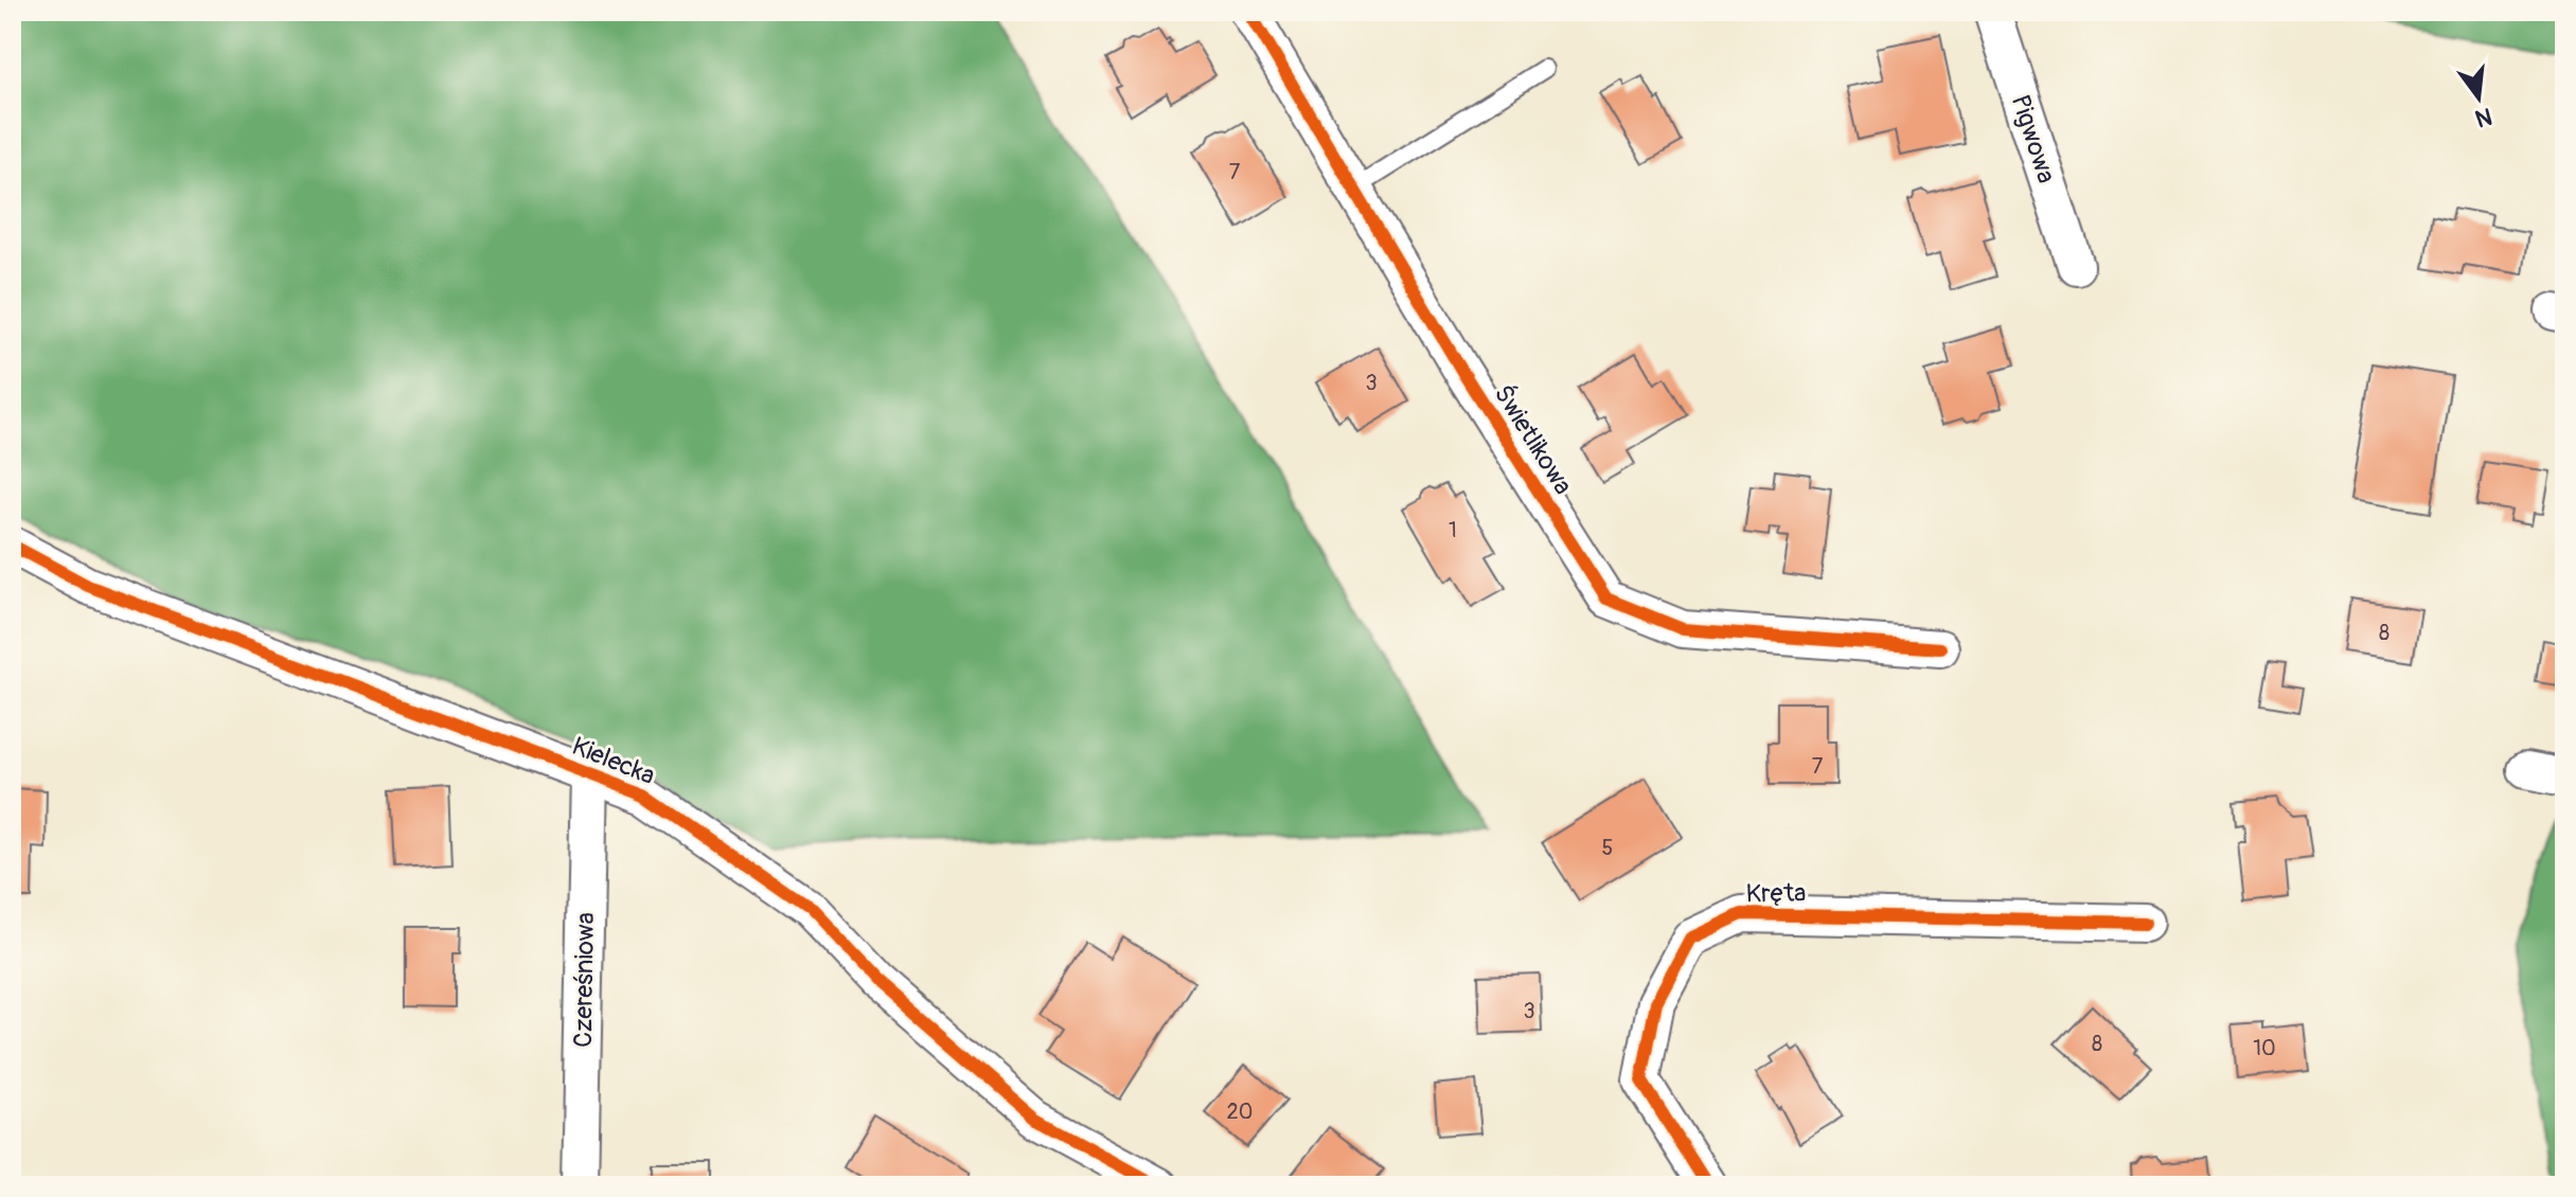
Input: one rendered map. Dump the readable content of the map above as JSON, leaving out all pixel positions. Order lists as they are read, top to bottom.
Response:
{
  "streets": {
    "street": [
      "Pigwowa",
      "Świetlikowa",
      "Kielecka",
      "Kręta",
      "Czereśniowa"
    ]
  },
  "crossings": [
    ["Kielecka", "Czereśniowa"]
  ],
  "house_numbers": [
    "7",
    "3",
    "1",
    "8",
    "7",
    "5",
    "3",
    "8",
    "10",
    "20"
  ],
  "north": "bottom"
}
